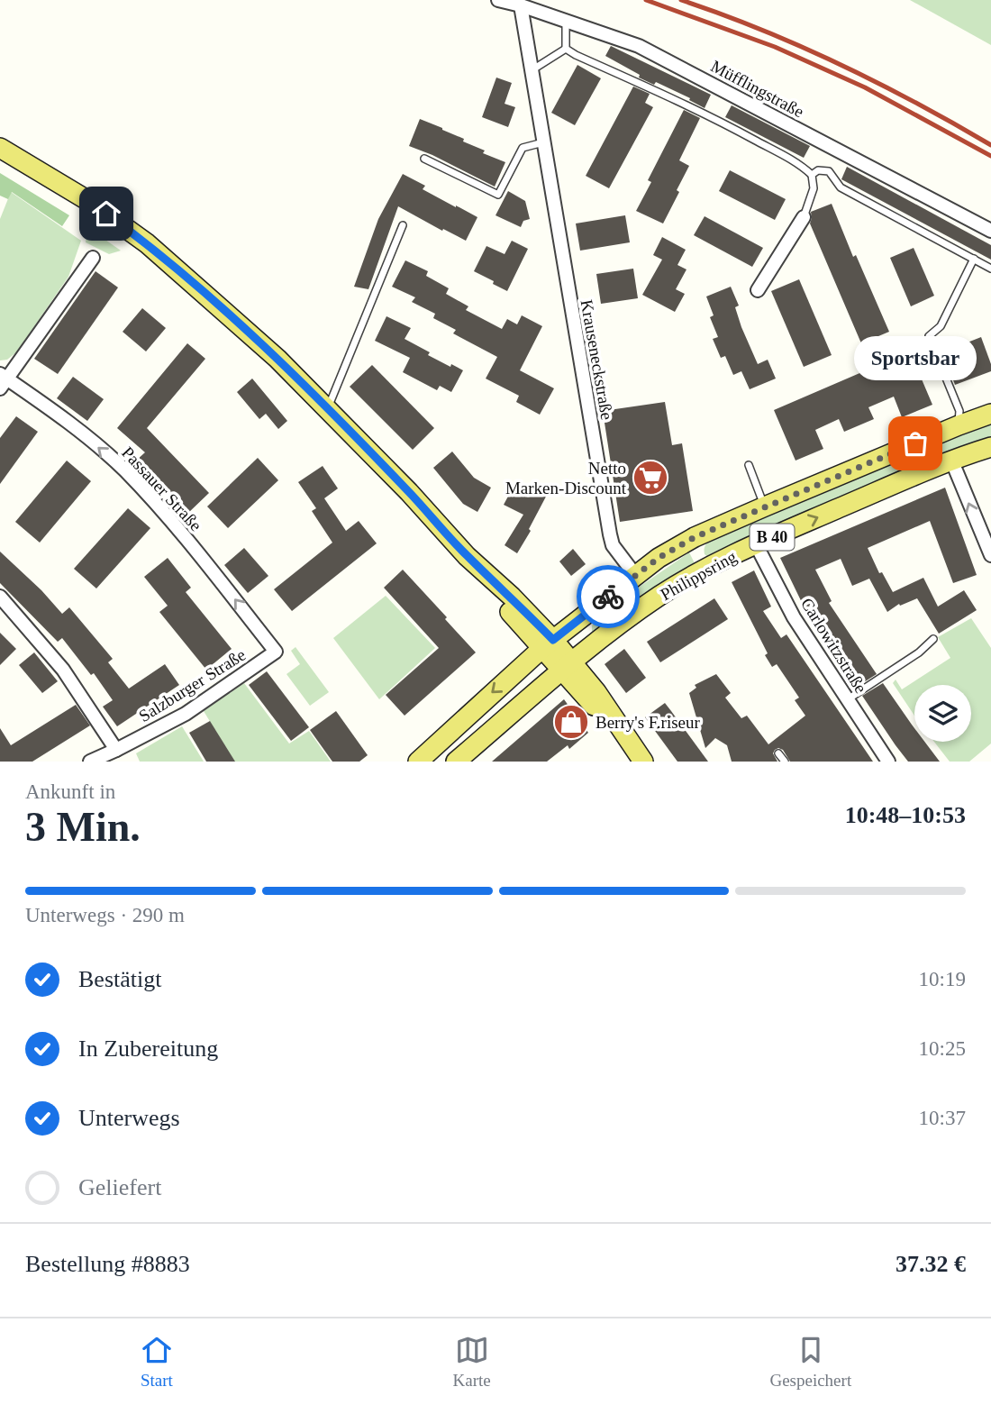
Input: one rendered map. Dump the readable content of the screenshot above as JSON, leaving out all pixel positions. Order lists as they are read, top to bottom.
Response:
{
  "streets": {
    "main road": ["B 40", "Philippsring"],
    "street": [
      "Müfflingstraße",
      "Krauseneckstraße",
      "Passauer Straße",
      "Carlowitzstraße",
      "Salzburger Straße"
    ]
  },
  "crossings": [
    ["Müfflingstraße", "Krauseneckstraße"],
    ["Krauseneckstraße", "Philippsring"],
    ["Passauer Straße", "Salzburger Straße"],
    ["B 40", "Philippsring"],
    ["Philippsring", "Carlowitzstraße"]
  ],
  "one_way": ["Passauer Straße"],
  "places": {
    "other": ["Sportsbar"],
    "supermarket": ["Netto Marken-Discount"],
    "shop": ["Berry's F.riseur"]
  },
  "page": {
    "bubble": "Sportsbar",
    "heading": ["3 Min.", "Ankunft in", "10:48–10:53"],
    "panel": ["Bestellung #8883", "37.32 €"],
    "bar": "Unterwegs · 290 m",
    "list": [
      ["Bestätigt", "10:19"],
      ["In Zubereitung", "10:25"],
      ["Unterwegs", "10:37"],
      "Geliefert"
    ],
    "tabs": ["Start", "Karte", "Gespeichert"]
  }
}
